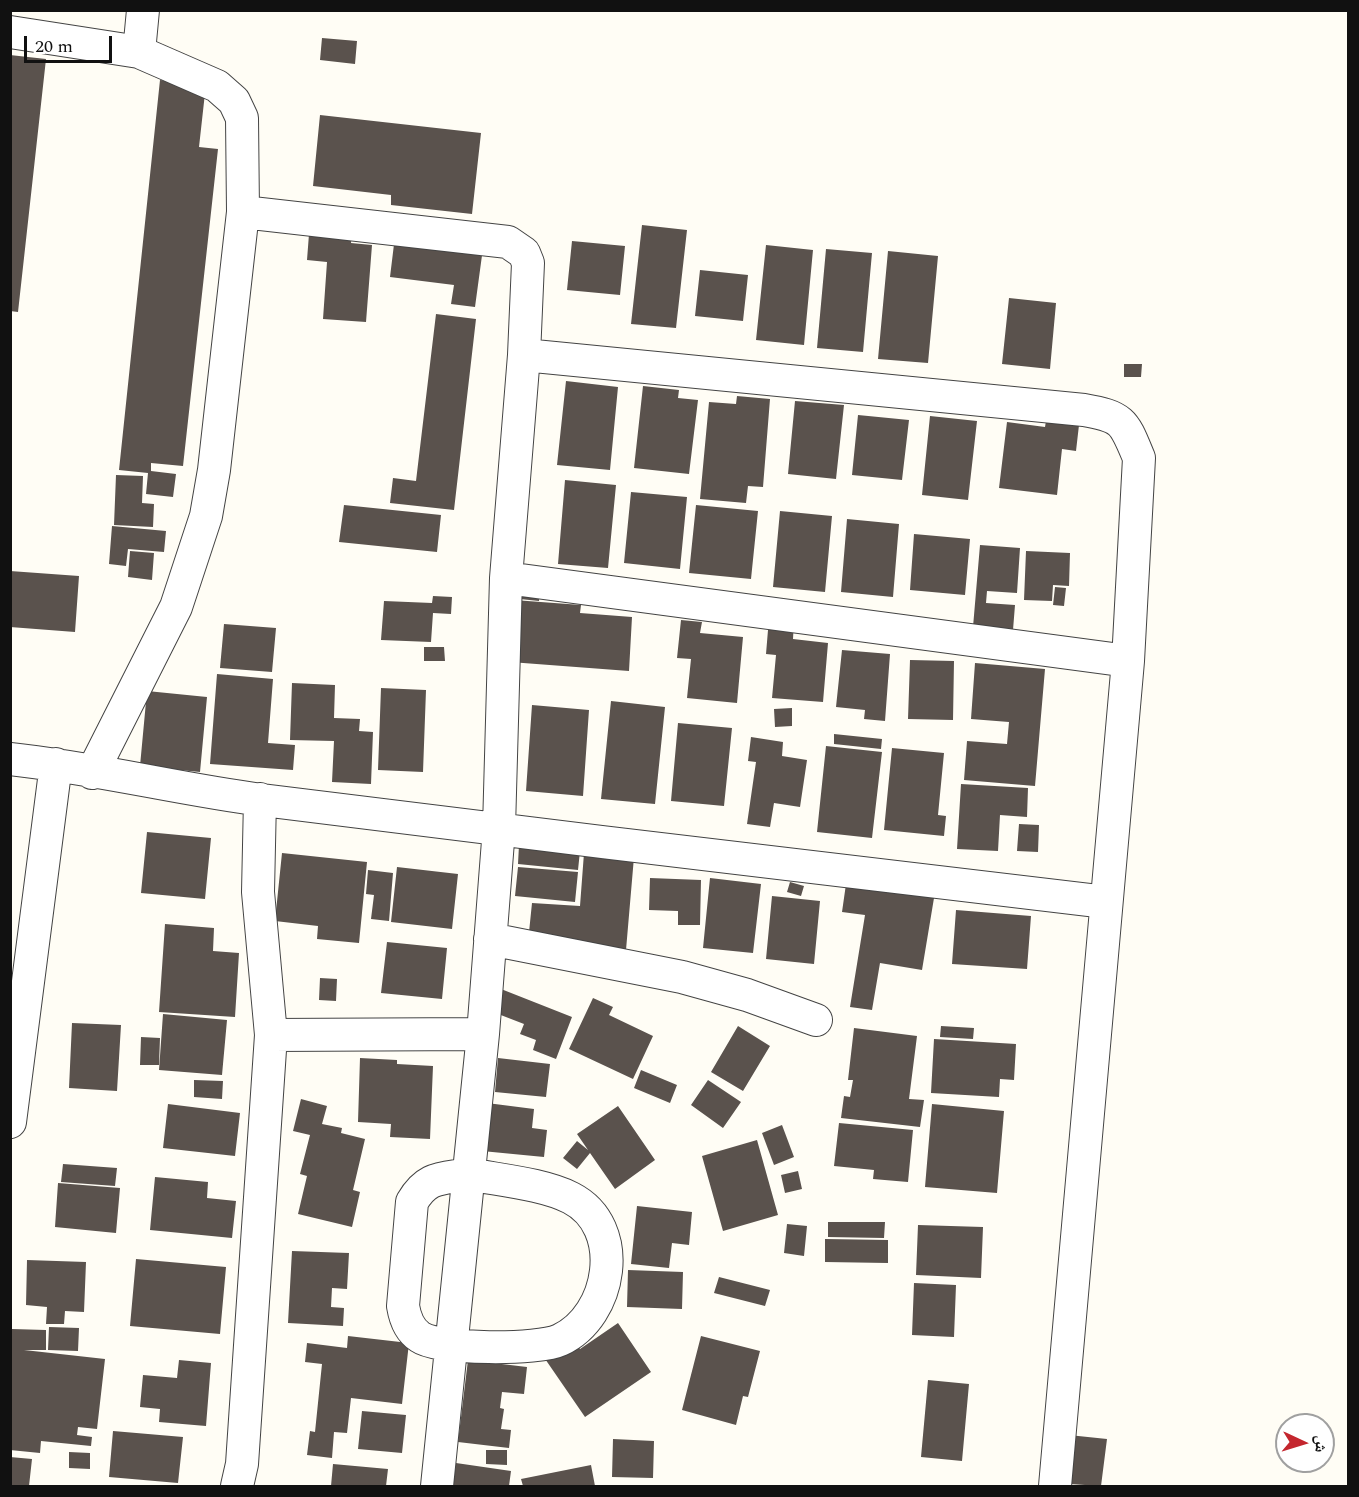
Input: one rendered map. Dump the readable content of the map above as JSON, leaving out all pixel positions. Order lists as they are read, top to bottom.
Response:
{
  "scale_bar": "20 m",
  "north": "right"
}
